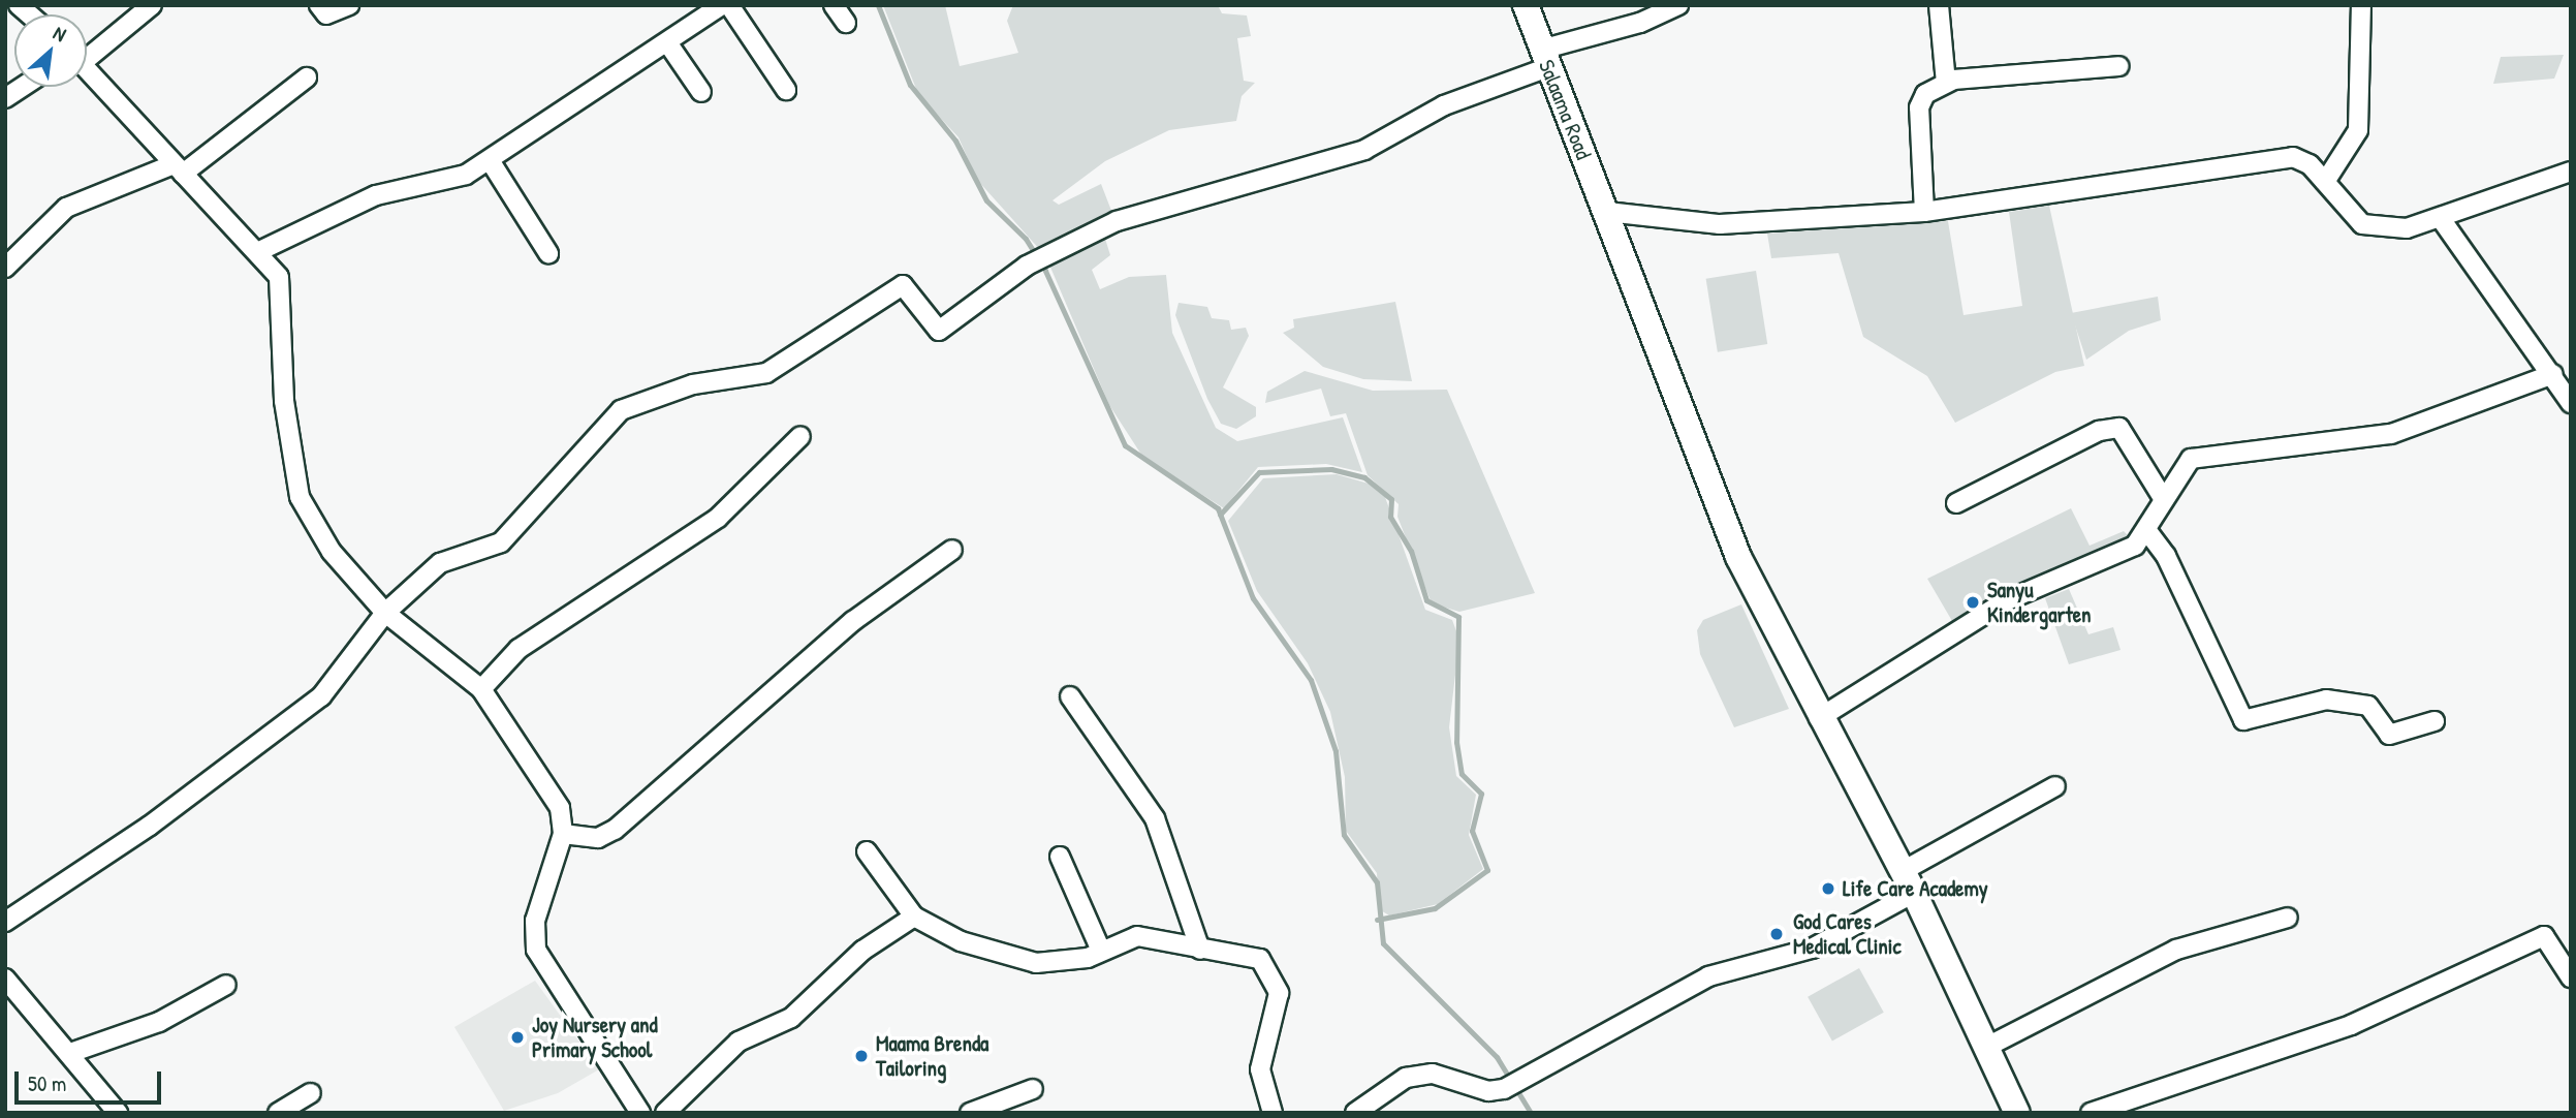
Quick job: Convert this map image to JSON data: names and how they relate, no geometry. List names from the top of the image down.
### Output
{
  "streets": {
    "main road": ["Salaama Road"]
  },
  "places": [
    "Sanyu Kindergarten",
    "Life Care Academy",
    "God Cares Medical Clinic",
    "Joy Nursery and Primary School",
    "Maama Brenda Tailoring"
  ],
  "scale_bar": "50 m",
  "north": "top right"
}
